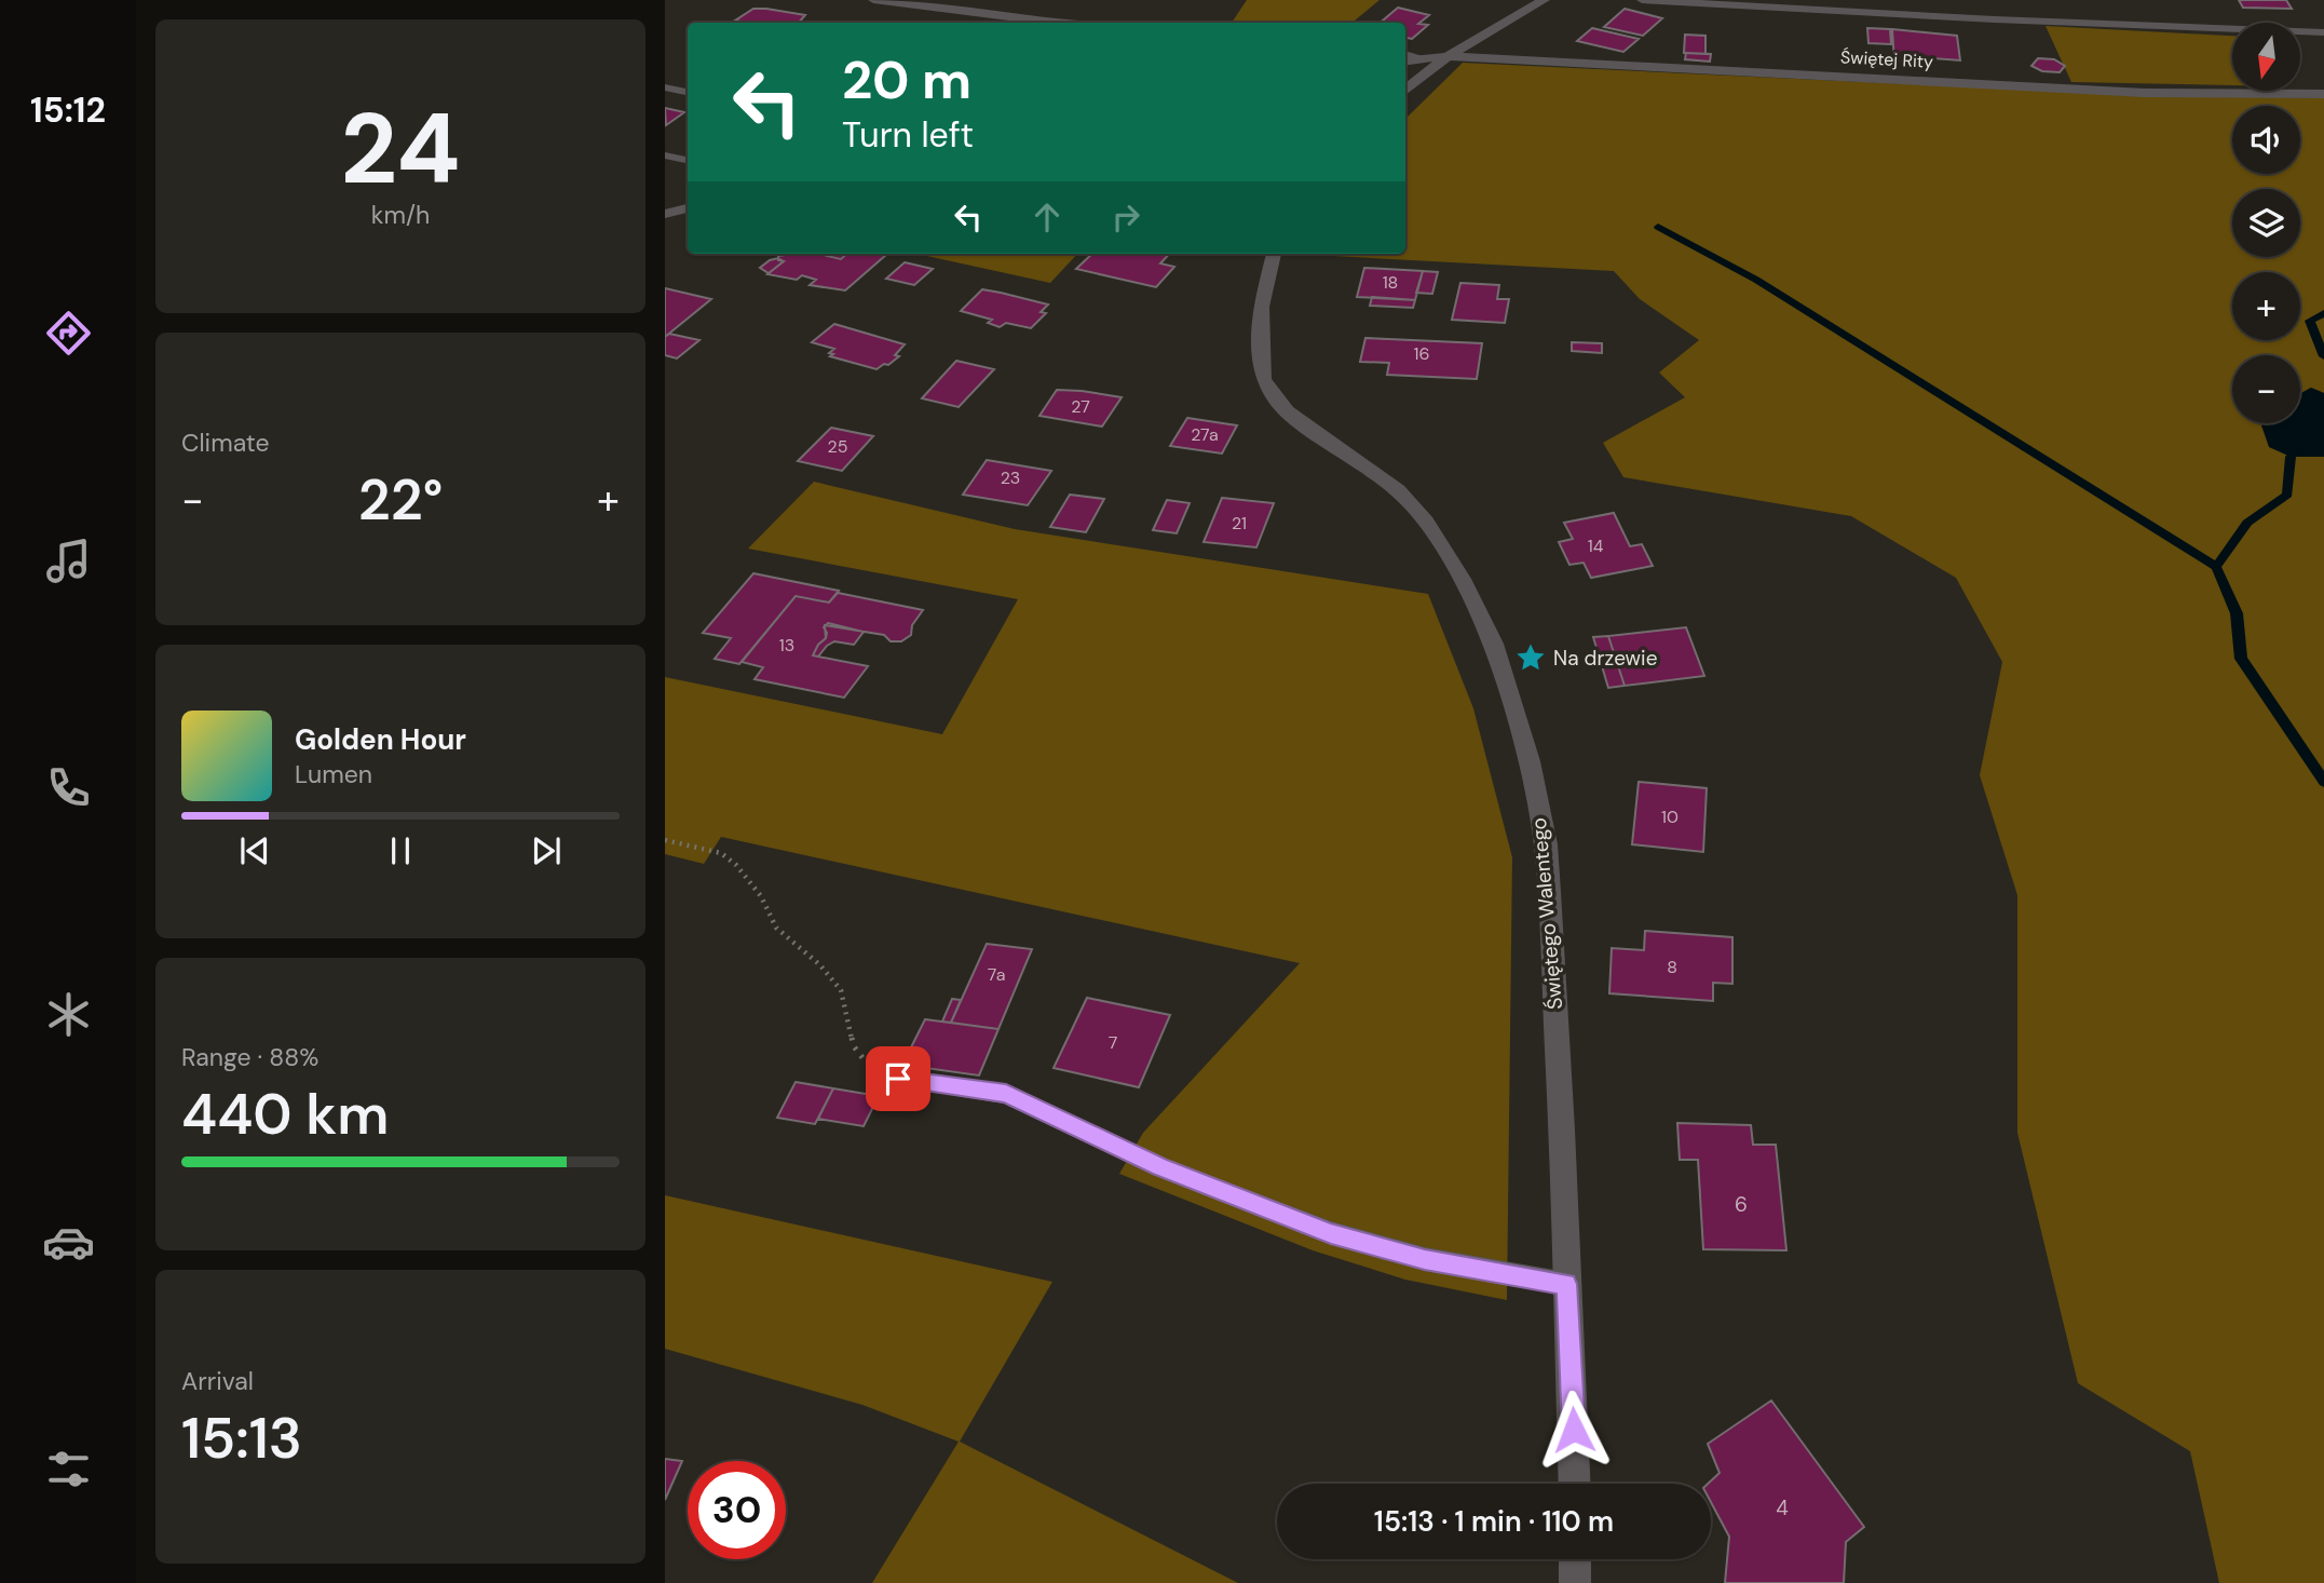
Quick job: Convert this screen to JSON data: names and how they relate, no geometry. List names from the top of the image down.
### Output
{
  "streets": {
    "street": ["Świętej Rity", "Świętego Walentego"]
  },
  "places": {
    "place": ["Na drzewie"]
  },
  "house_numbers": [
    "18",
    "16",
    "27",
    "27a",
    "25",
    "23",
    "21",
    "14",
    "13",
    "10",
    "8",
    "7a",
    "7",
    "6",
    "4"
  ],
  "north": "bottom",
  "page": {
    "tabs": "15:12",
    "tile": [
      ["24", "km/h"],
      "Climate",
      ["Range · 88%", "440 km"],
      ["Arrival", "15:13"]
    ],
    "map_buttons": ["+", "−"],
    "turn": ["20 m", "Turn left"],
    "heat": ["−", "22°", "+"],
    "song": ["Golden Hour", "Lumen"],
    "limit": "30",
    "trip": "15:13 · 1 min · 110 m"
  }
}
